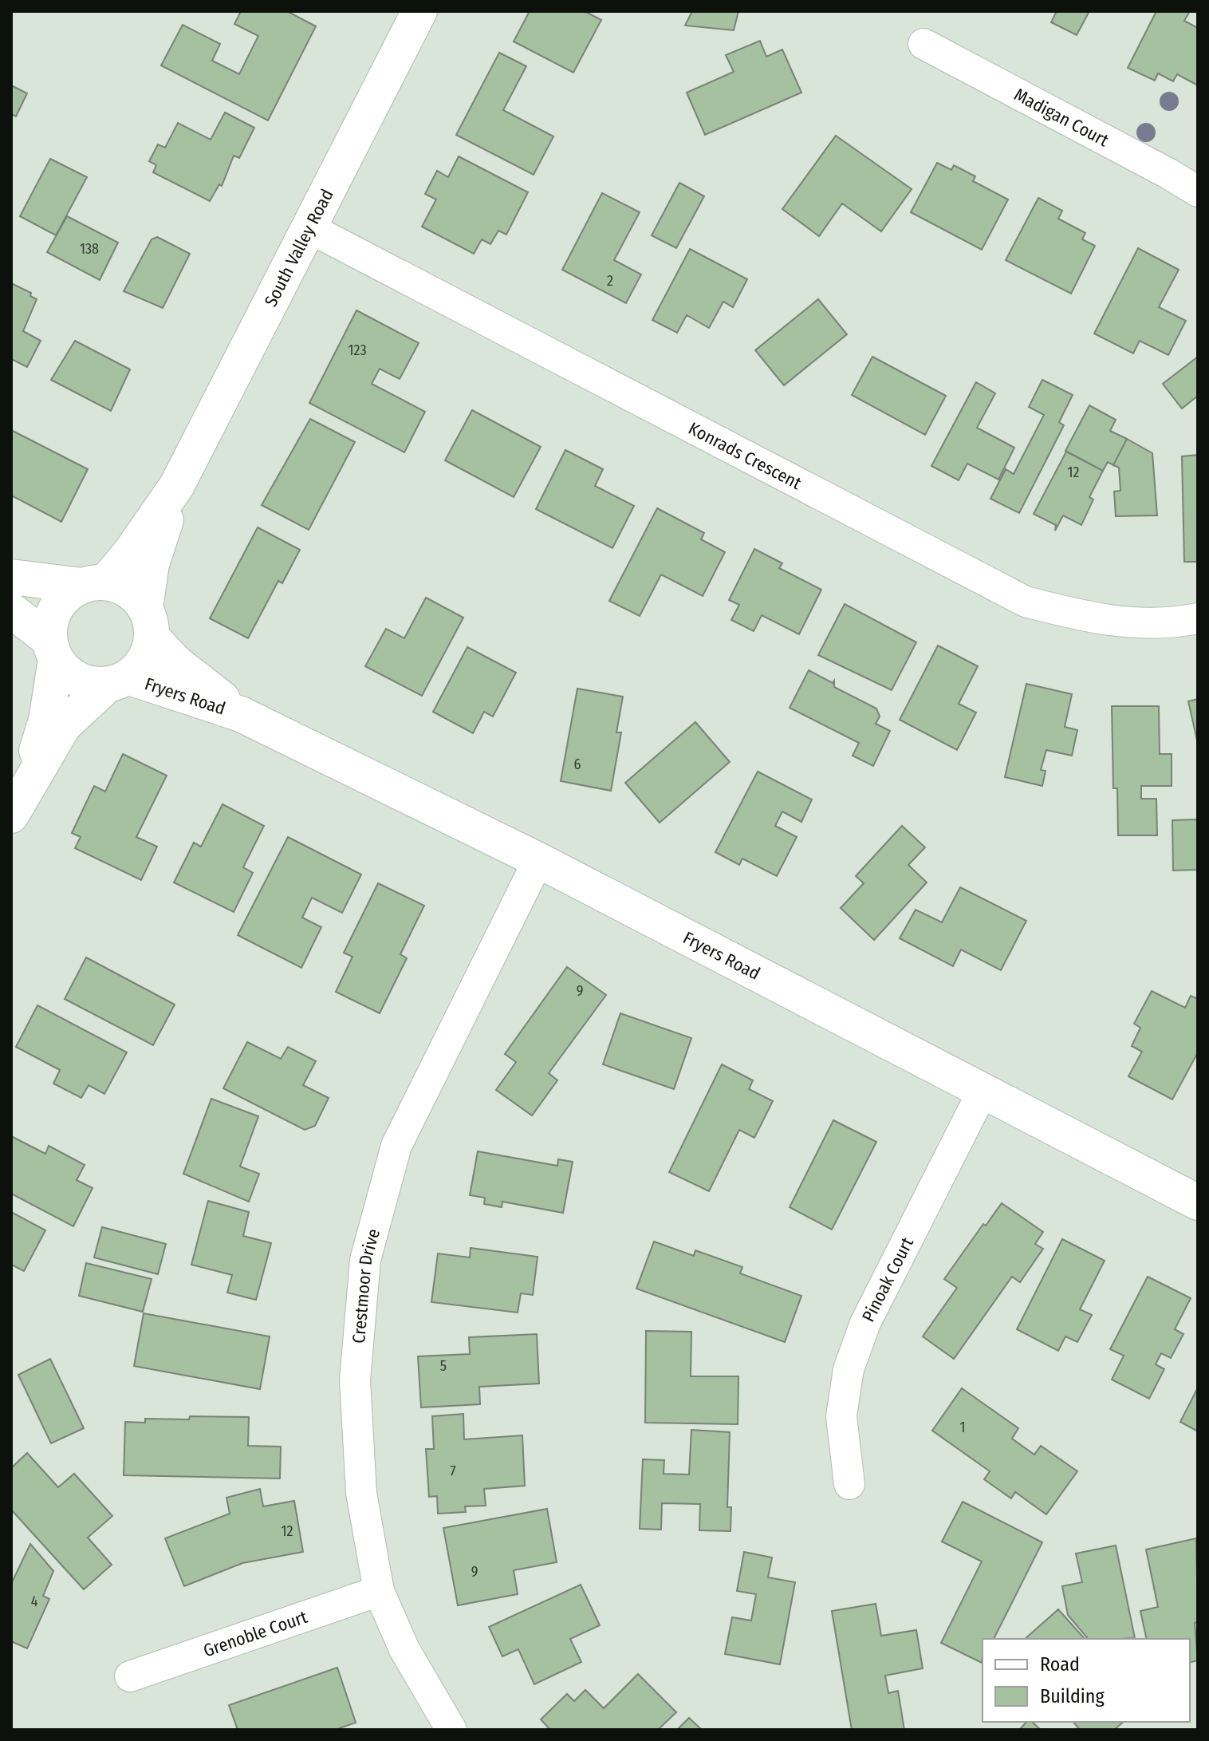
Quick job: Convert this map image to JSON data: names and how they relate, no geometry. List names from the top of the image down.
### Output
{
  "streets": {
    "street": [
      "Madigan Court",
      "South Valley Road",
      "Konrads Crescent",
      "Fryers Road",
      "Pinoak Court",
      "Crestmoor Drive",
      "Grenoble Court"
    ]
  },
  "crossings": [
    ["South Valley Road", "Konrads Crescent"],
    ["South Valley Road", "Fryers Road"],
    ["Fryers Road", "Pinoak Court"],
    ["Fryers Road", "Crestmoor Drive"],
    ["Crestmoor Drive", "Grenoble Court"]
  ],
  "house_numbers": [
    "138",
    "2",
    "123",
    "12",
    "6",
    "9",
    "5",
    "1",
    "7",
    "12",
    "9",
    "4"
  ],
  "legend": ["Road", "Building"]
}
